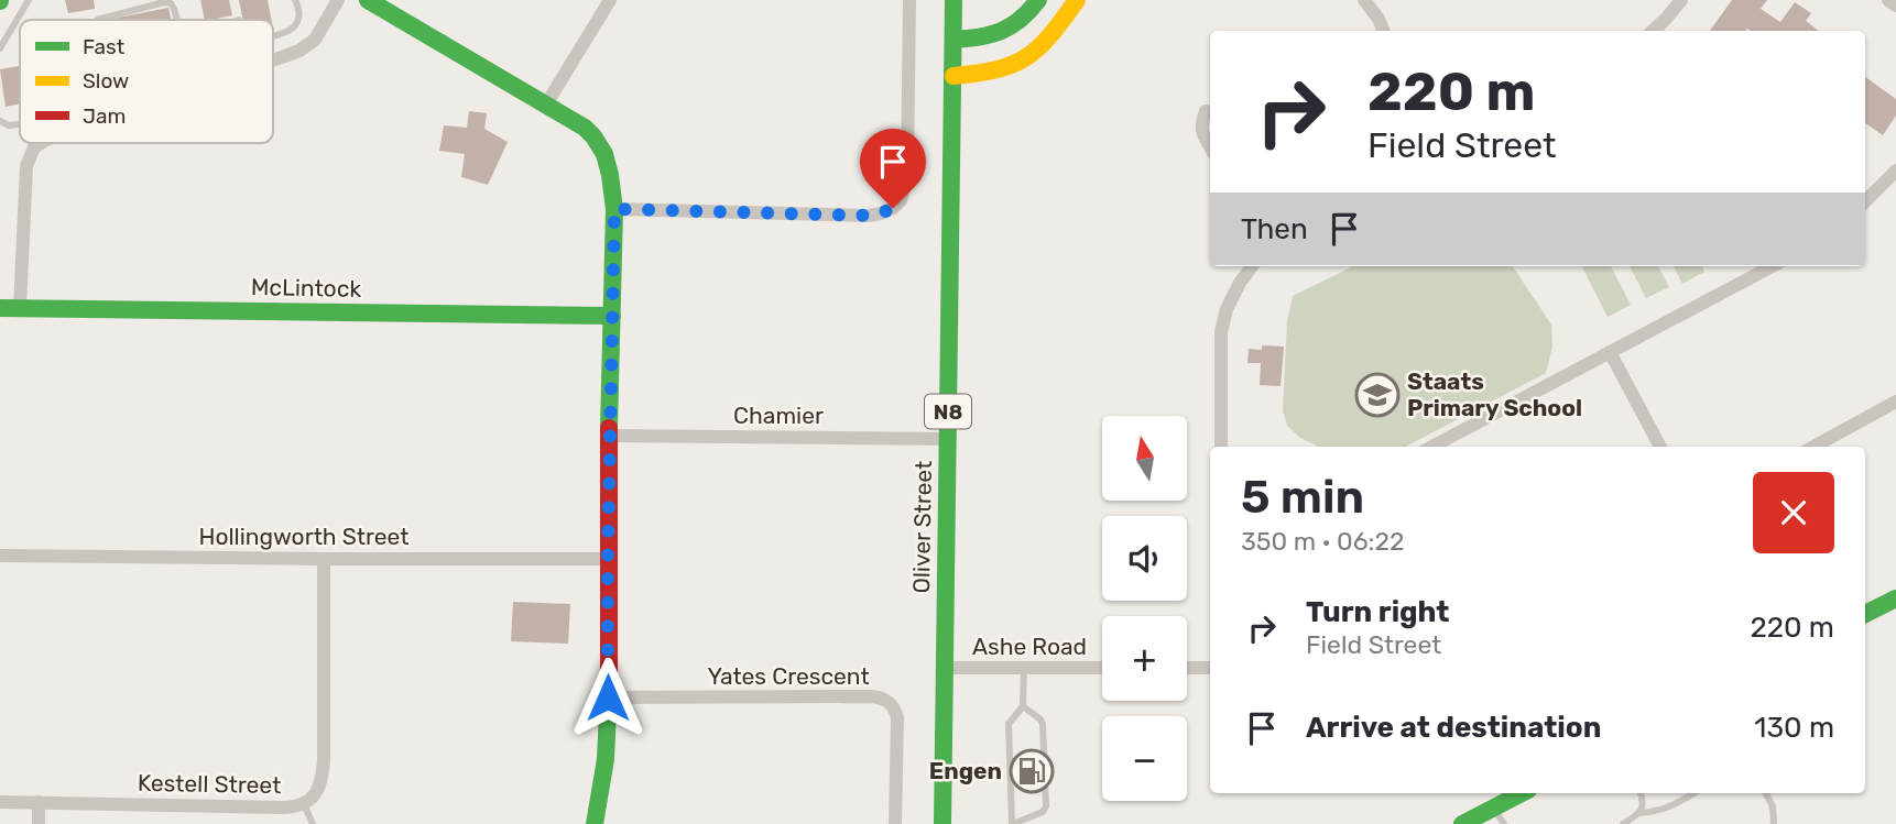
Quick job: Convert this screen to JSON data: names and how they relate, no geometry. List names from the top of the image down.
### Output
{
  "streets": {
    "main road": ["McLintock", "N8", "Oliver Street"],
    "street": [
      "Chamier",
      "Hollingworth Street",
      "Ashe Road",
      "Yates Crescent",
      "Kestell Street"
    ]
  },
  "crossings": [
    ["Chamier", "Oliver Street"],
    ["Oliver Street", "Ashe Road"],
    ["Hollingworth Street", "Kestell Street"]
  ],
  "places": {
    "school or university": ["Staats Primary School"],
    "fuel station": ["Engen"]
  },
  "legend": ["Fast", "Slow", "Jam"],
  "north": "top",
  "page": {
    "turn": ["220 m", "Field Street"],
    "then": "Then",
    "map_buttons": ["+", "−"],
    "heading": ["5 min", "350 m · 06:22"],
    "list": [
      {
        "name": "Turn right",
        "note": "Field Street",
        "value": "220 m"
      },
      {
        "name": "Arrive at destination",
        "value": "130 m"
      }
    ]
  }
}
